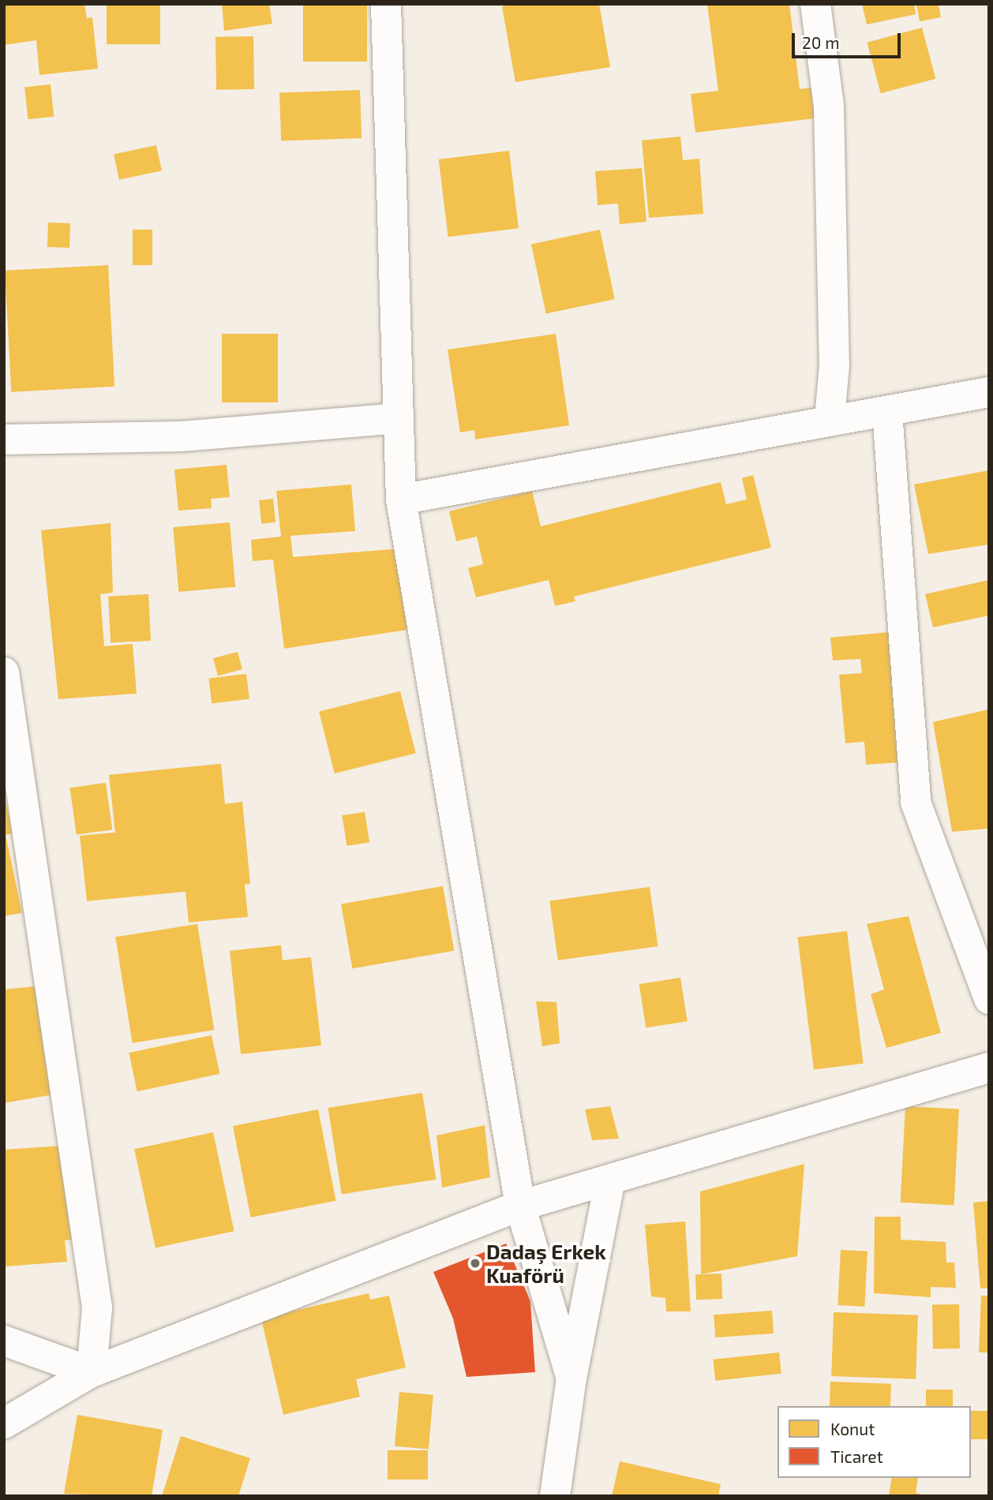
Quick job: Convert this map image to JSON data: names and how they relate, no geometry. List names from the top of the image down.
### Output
{
  "places": ["Dadaş Erkek Kuaförü"],
  "legend": ["Konut", "Ticaret"],
  "scale_bar": "20 m"
}
